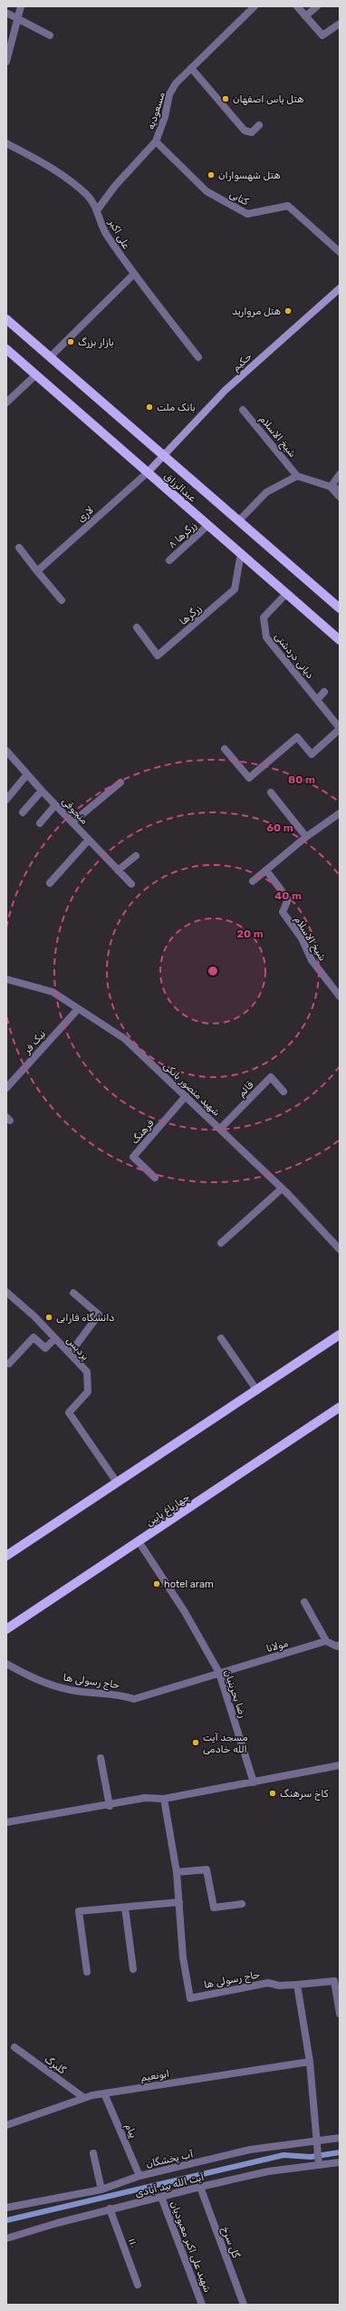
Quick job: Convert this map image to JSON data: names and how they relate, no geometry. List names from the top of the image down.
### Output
{
  "streets": {
    "main road": ["حکیم", "عبدالرزاق", "چهارباغ پایین"],
    "street": [
      "مسعودیه",
      "کتابی",
      "علی اکبر",
      "شیخ الاسلام",
      "لاری",
      "زرگرها ۸",
      "زرگرها",
      "دیانی دردشتی",
      "منجوقی",
      "نیک فر",
      "شهید منصور بانکی",
      "قائم",
      "فرهنگ",
      "پردیس",
      "مولانا",
      "حاج رسولی ها",
      "رضا بحرینیان",
      "گلبرگ",
      "ابونعیم",
      "پیام",
      "آب پخشگان",
      "آیت الله بید آبادی",
      "گل سرخ",
      "۱۱۰",
      "شهید علی اکبر معبودیان"
    ]
  },
  "crossings": [
    ["مسعودیه", "کتابی"],
    ["مسعودیه", "علی اکبر"],
    ["حکیم", "عبدالرزاق"],
    ["حکیم", "لاری"],
    ["عبدالرزاق", "لاری"],
    ["عبدالرزاق", "زرگرها ۸"],
    ["عبدالرزاق", "زرگرها"],
    ["عبدالرزاق", "دیانی دردشتی"],
    ["نیک فر", "شهید منصور بانکی"],
    ["شهید منصور بانکی", "قائم"],
    ["شهید منصور بانکی", "فرهنگ"],
    ["چهارباغ پایین", "رضا بحرینیان"],
    ["مولانا", "حاج رسولی ها"],
    ["مولانا", "رضا بحرینیان"],
    ["حاج رسولی ها", "رضا بحرینیان"],
    ["گلبرگ", "ابونعیم"],
    ["ابونعیم", "پیام"],
    ["پیام", "آب پخشگان"],
    ["آیت الله بید آبادی", "گل سرخ"],
    ["آیت الله بید آبادی", "۱۱۰"],
    ["آیت الله بید آبادی", "شهید علی اکبر معبودیان"]
  ],
  "places": [
    "هتل یاس اصفهان",
    "هتل شهسواران",
    "هتل مروارید",
    "بازار بزرگ",
    "بانک ملت",
    "دانشگاه فارابی",
    "hotel aram",
    "مسجد آیت الله خادمی",
    "کاخ سرهنگ"
  ],
  "rings": [
    "80 m",
    "60 m",
    "40 m",
    "20 m"
  ]
}
